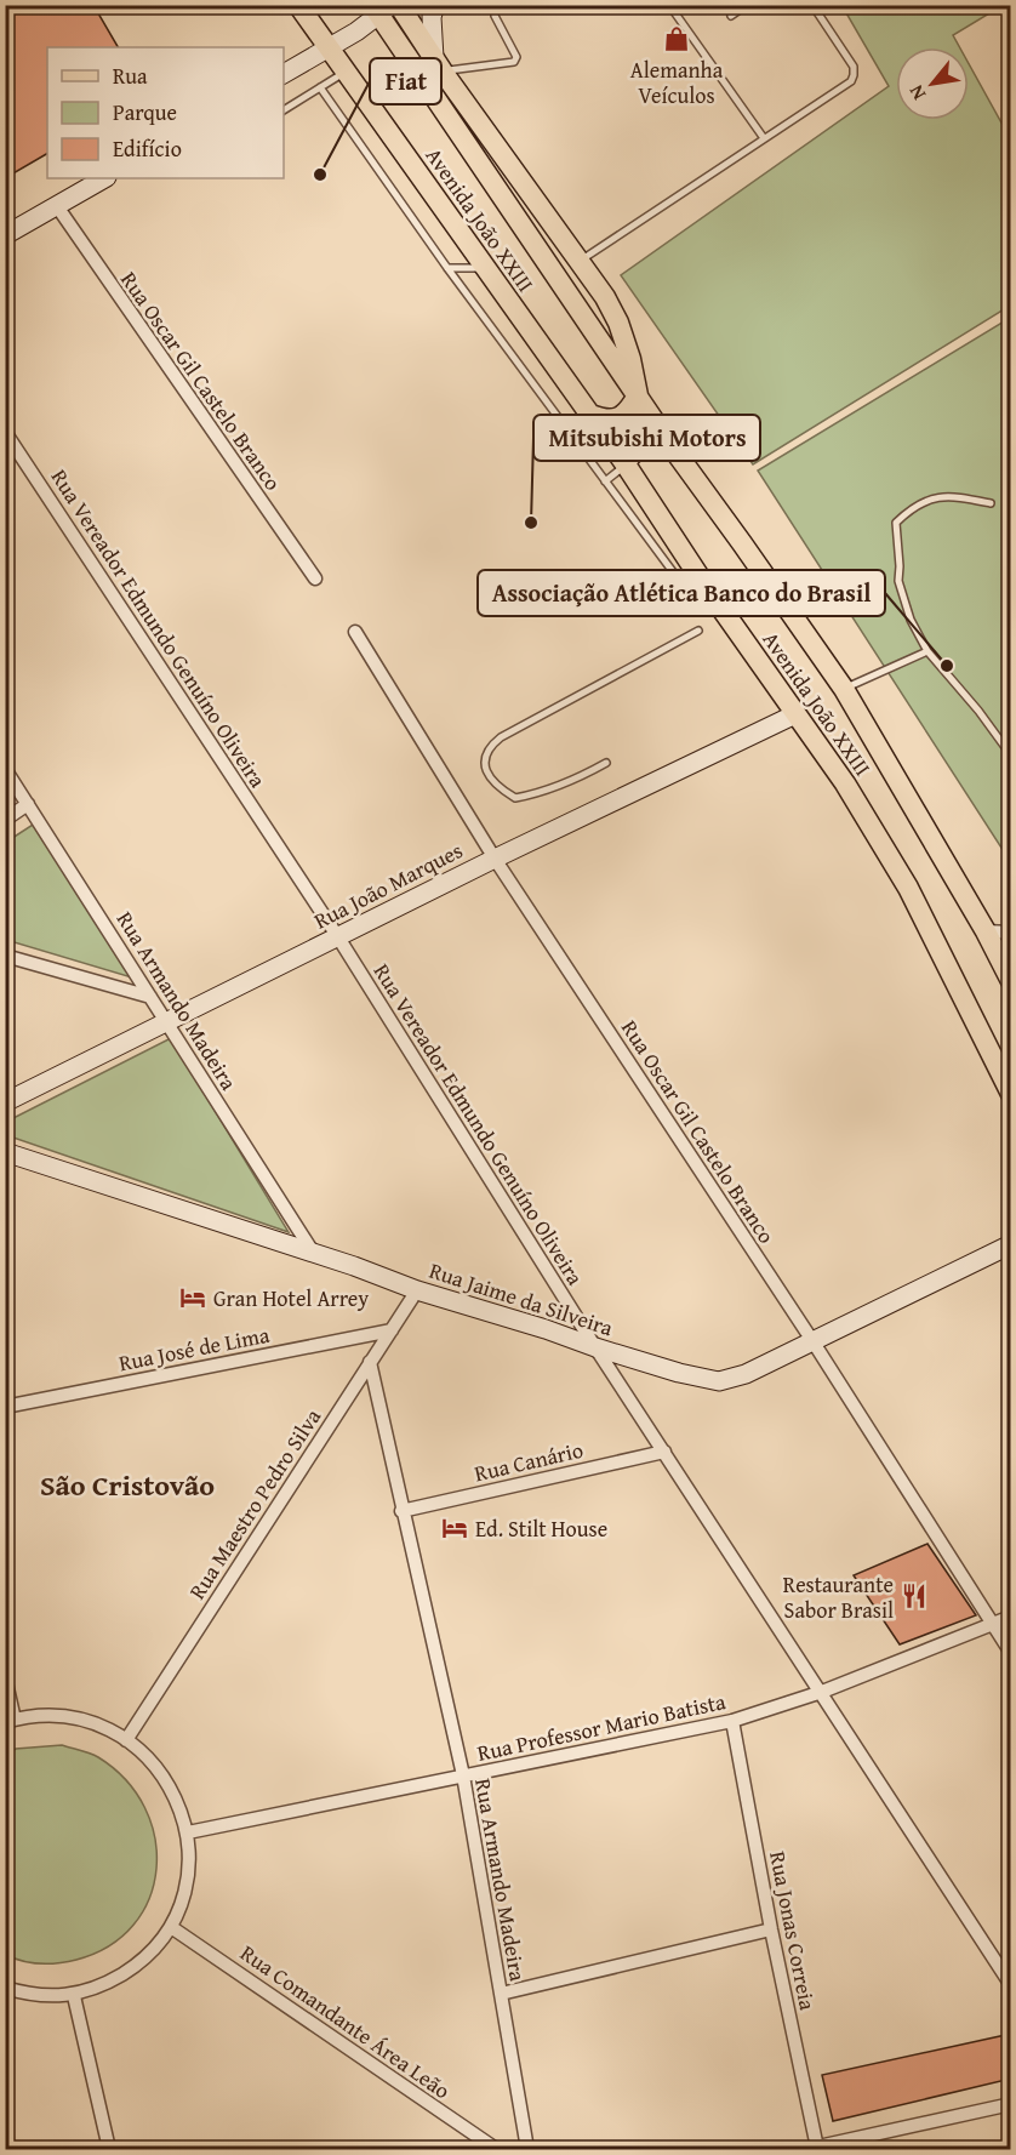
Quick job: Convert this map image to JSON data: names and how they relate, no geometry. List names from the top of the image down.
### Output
{
  "streets": {
    "main road": ["Avenida João XXIII"],
    "street": [
      "Rua Oscar Gil Castelo Branco",
      "Rua Vereador Edmundo Genuíno Oliveira",
      "Rua João Marques",
      "Rua Armando Madeira",
      "Rua Jaime da Silveira",
      "Rua José de Lima",
      "Rua Canário",
      "Rua Maestro Pedro Silva",
      "Rua Professor Mario Batista",
      "Rua Jonas Correia",
      "Rua Comandante Área Leão"
    ]
  },
  "crossings": [
    ["Avenida João XXIII", "Rua João Marques"],
    ["Rua Oscar Gil Castelo Branco", "Rua João Marques"],
    ["Rua Oscar Gil Castelo Branco", "Rua Jaime da Silveira"],
    ["Rua Oscar Gil Castelo Branco", "Rua Professor Mario Batista"],
    ["Rua Vereador Edmundo Genuíno Oliveira", "Rua João Marques"],
    ["Rua Vereador Edmundo Genuíno Oliveira", "Rua Jaime da Silveira"],
    ["Rua Vereador Edmundo Genuíno Oliveira", "Rua Canário"],
    ["Rua Vereador Edmundo Genuíno Oliveira", "Rua Professor Mario Batista"],
    ["Rua João Marques", "Rua Armando Madeira"],
    ["Rua Armando Madeira", "Rua Jaime da Silveira"],
    ["Rua Armando Madeira", "Rua Canário"],
    ["Rua Armando Madeira", "Rua Maestro Pedro Silva"],
    ["Rua Armando Madeira", "Rua Professor Mario Batista"],
    ["Rua Jaime da Silveira", "Rua Maestro Pedro Silva"],
    ["Rua José de Lima", "Rua Maestro Pedro Silva"],
    ["Rua Professor Mario Batista", "Rua Jonas Correia"]
  ],
  "districts": ["São Cristovão"],
  "places": {
    "shop": ["Alemanha Veículos"],
    "other": ["Fiat", "Mitsubishi Motors", "Associação Atlética Banco do Brasil"],
    "hotel": ["Gran Hotel Arrey", "Ed. Stilt House"],
    "restaurant": ["Restaurante Sabor Brasil"]
  },
  "legend": ["Rua", "Parque", "Edifício"],
  "north": "bottom left"
}
